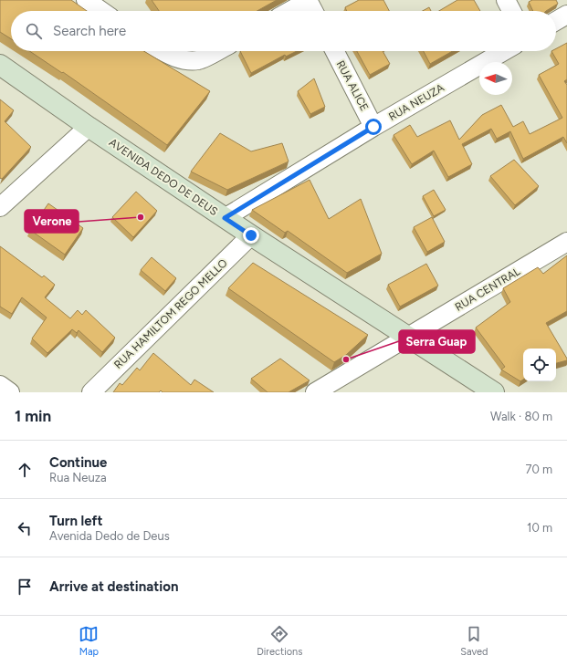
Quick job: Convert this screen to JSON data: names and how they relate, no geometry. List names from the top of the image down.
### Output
{
  "streets": {
    "main road": ["AVENIDA DEDO DE DEUS"],
    "street": [
      "RUA ALICE",
      "RUA NEUZA",
      "RUA CENTRAL",
      "RUA HAMILTOM REGO MELLO"
    ]
  },
  "crossings": [
    ["RUA ALICE", "RUA NEUZA"],
    ["RUA NEUZA", "AVENIDA DEDO DE DEUS"],
    ["AVENIDA DEDO DE DEUS", "RUA CENTRAL"],
    ["AVENIDA DEDO DE DEUS", "RUA HAMILTOM REGO MELLO"]
  ],
  "places": ["Verone", "Serra Guap"],
  "north": "left",
  "page": {
    "search": "Search here",
    "heading": ["1 min", "Walk · 80 m"],
    "list": [
      ["Continue", "Rua Neuza", "70 m"],
      ["Turn left", "Avenida Dedo de Deus", "10 m"],
      "Arrive at destination"
    ],
    "nav": ["Map", "Directions", "Saved"]
  }
}
